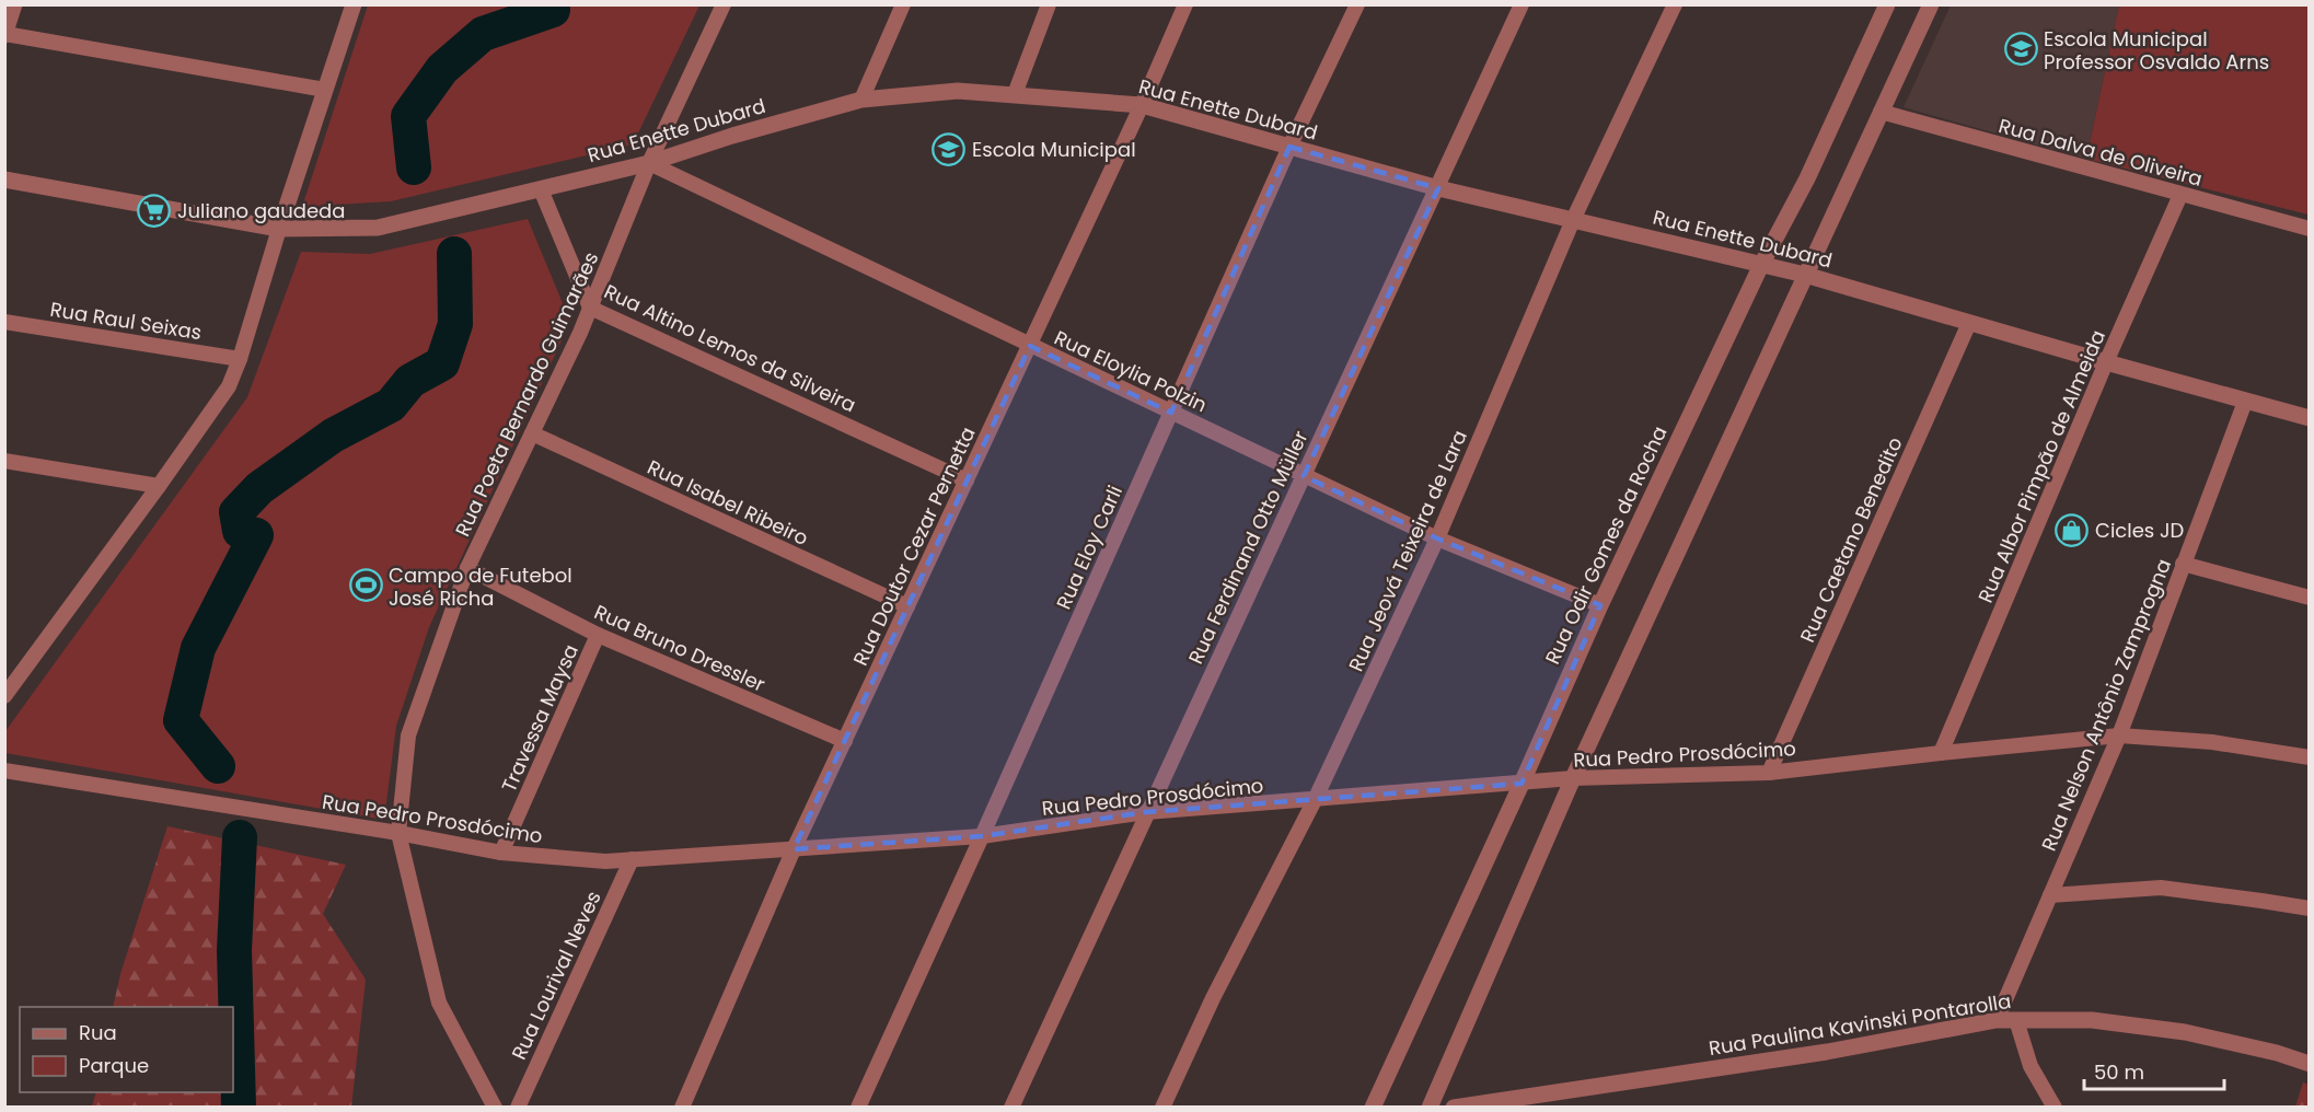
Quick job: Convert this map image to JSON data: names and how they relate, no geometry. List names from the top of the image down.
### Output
{
  "streets": {
    "street": [
      "Rua Enette Dubard",
      "Rua Dalva de Oliveira",
      "Rua Raul Seixas",
      "Rua Altino Lemos da Silveira",
      "Rua Eloylia Polzin",
      "Rua Poeta Bernardo Guimarães",
      "Rua Albor Pimpão de Almeida",
      "Rua Isabel Ribeiro",
      "Rua Caetano Benedito",
      "Rua Odir Gomes da Rocha",
      "Rua Doutor Cezar Pernetta",
      "Rua Eloy Carli",
      "Rua Ferdinand Otto Müller",
      "Rua Jeová Teixeira de Lara",
      "Rua Bruno Dressler",
      "Rua Nelson Antônio Zamprogna",
      "Travessa Maysa",
      "Rua Pedro Prosdócimo",
      "Rua Lourival Neves",
      "Rua Paulina Kavinski Pontarolla"
    ]
  },
  "crossings": [
    ["Rua Enette Dubard", "Rua Altino Lemos da Silveira"],
    ["Rua Enette Dubard", "Rua Eloylia Polzin"],
    ["Rua Enette Dubard", "Rua Poeta Bernardo Guimarães"],
    ["Rua Enette Dubard", "Rua Albor Pimpão de Almeida"],
    ["Rua Enette Dubard", "Rua Caetano Benedito"],
    ["Rua Enette Dubard", "Rua Odir Gomes da Rocha"],
    ["Rua Enette Dubard", "Rua Doutor Cezar Pernetta"],
    ["Rua Enette Dubard", "Rua Eloy Carli"],
    ["Rua Enette Dubard", "Rua Ferdinand Otto Müller"],
    ["Rua Enette Dubard", "Rua Jeová Teixeira de Lara"],
    ["Rua Enette Dubard", "Rua Nelson Antônio Zamprogna"],
    ["Rua Dalva de Oliveira", "Rua Albor Pimpão de Almeida"],
    ["Rua Altino Lemos da Silveira", "Rua Poeta Bernardo Guimarães"],
    ["Rua Altino Lemos da Silveira", "Rua Doutor Cezar Pernetta"],
    ["Rua Eloylia Polzin", "Rua Poeta Bernardo Guimarães"],
    ["Rua Eloylia Polzin", "Rua Odir Gomes da Rocha"],
    ["Rua Eloylia Polzin", "Rua Doutor Cezar Pernetta"],
    ["Rua Eloylia Polzin", "Rua Eloy Carli"],
    ["Rua Eloylia Polzin", "Rua Ferdinand Otto Müller"],
    ["Rua Eloylia Polzin", "Rua Jeová Teixeira de Lara"],
    ["Rua Poeta Bernardo Guimarães", "Rua Isabel Ribeiro"],
    ["Rua Poeta Bernardo Guimarães", "Rua Bruno Dressler"],
    ["Rua Poeta Bernardo Guimarães", "Rua Pedro Prosdócimo"],
    ["Rua Albor Pimpão de Almeida", "Rua Pedro Prosdócimo"],
    ["Rua Isabel Ribeiro", "Rua Doutor Cezar Pernetta"],
    ["Rua Caetano Benedito", "Rua Pedro Prosdócimo"],
    ["Rua Odir Gomes da Rocha", "Rua Pedro Prosdócimo"],
    ["Rua Doutor Cezar Pernetta", "Rua Bruno Dressler"],
    ["Rua Doutor Cezar Pernetta", "Rua Pedro Prosdócimo"],
    ["Rua Eloy Carli", "Rua Pedro Prosdócimo"],
    ["Rua Ferdinand Otto Müller", "Rua Pedro Prosdócimo"],
    ["Rua Jeová Teixeira de Lara", "Rua Pedro Prosdócimo"],
    ["Rua Bruno Dressler", "Travessa Maysa"],
    ["Rua Nelson Antônio Zamprogna", "Rua Pedro Prosdócimo"],
    ["Rua Nelson Antônio Zamprogna", "Rua Paulina Kavinski Pontarolla"],
    ["Travessa Maysa", "Rua Pedro Prosdócimo"],
    ["Rua Pedro Prosdócimo", "Rua Lourival Neves"]
  ],
  "places": {
    "school or university": ["Escola Municipal Professor Osvaldo Arns", "Escola Municipal"],
    "supermarket": ["Juliano gaudeda"],
    "shop": ["Cicles JD"],
    "sports": ["Campo de Futebol José Richa"]
  },
  "legend": ["Rua", "Parque"],
  "scale_bar": "50 m"
}
